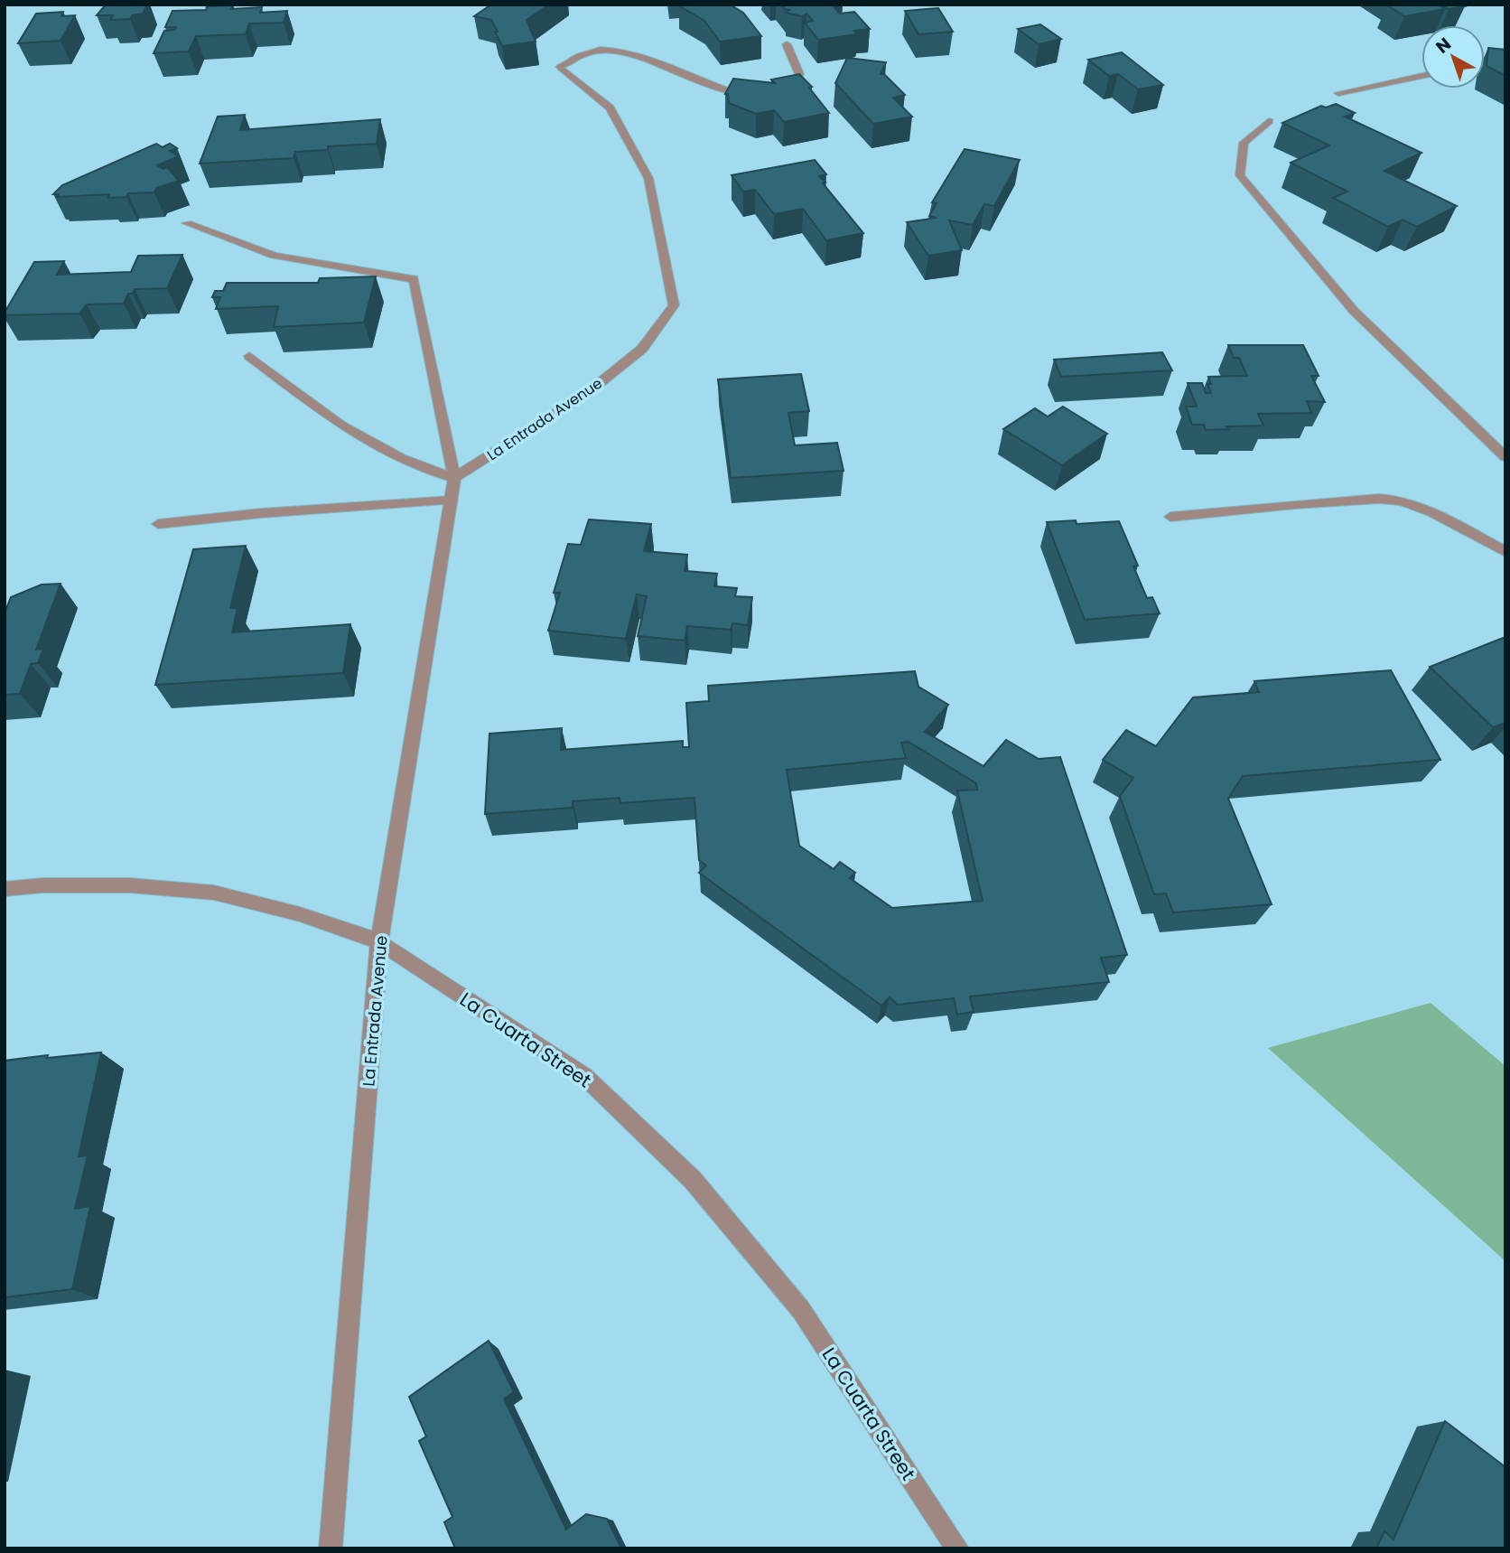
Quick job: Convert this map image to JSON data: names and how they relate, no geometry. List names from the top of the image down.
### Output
{
  "streets": {
    "street": ["La Entrada Avenue", "La Cuarta Street"]
  },
  "crossings": [
    ["La Entrada Avenue", "La Cuarta Street"]
  ],
  "north": "top left"
}
